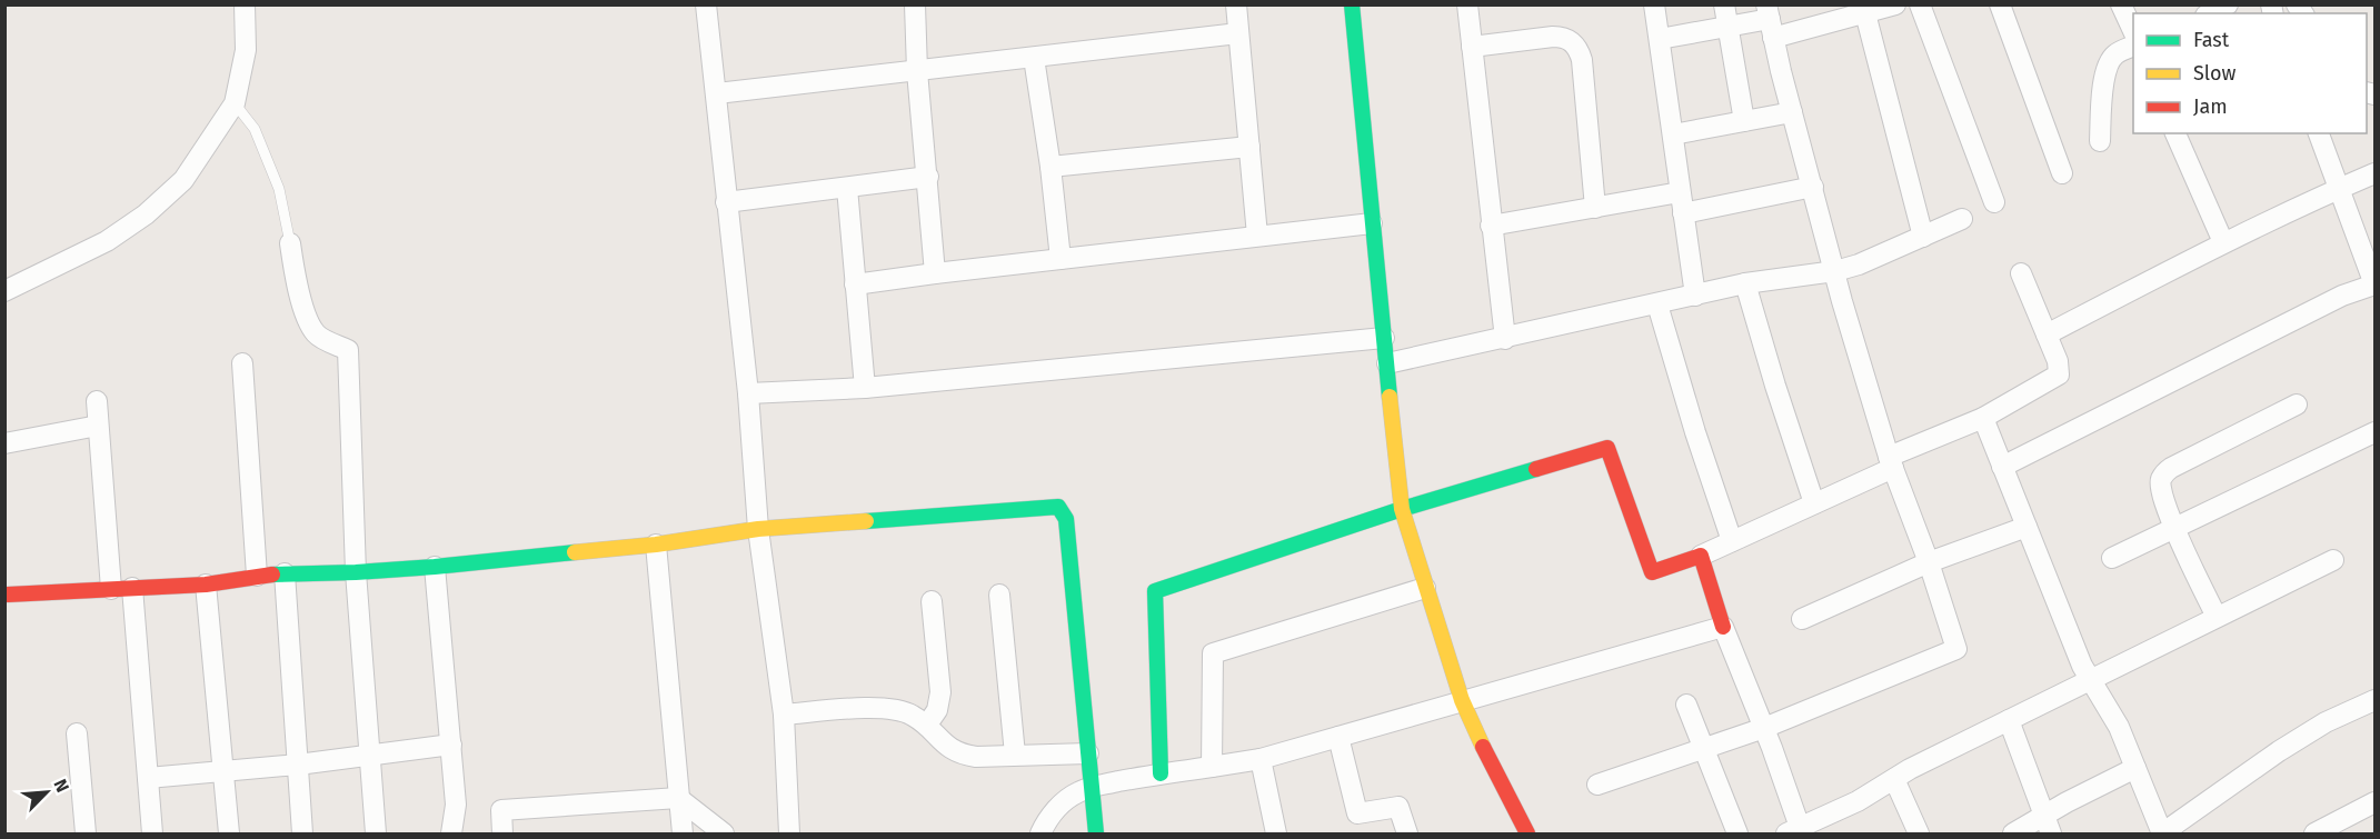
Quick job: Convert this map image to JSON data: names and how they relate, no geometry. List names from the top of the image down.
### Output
{
  "legend": ["Fast", "Slow", "Jam"],
  "north": "top right"
}
